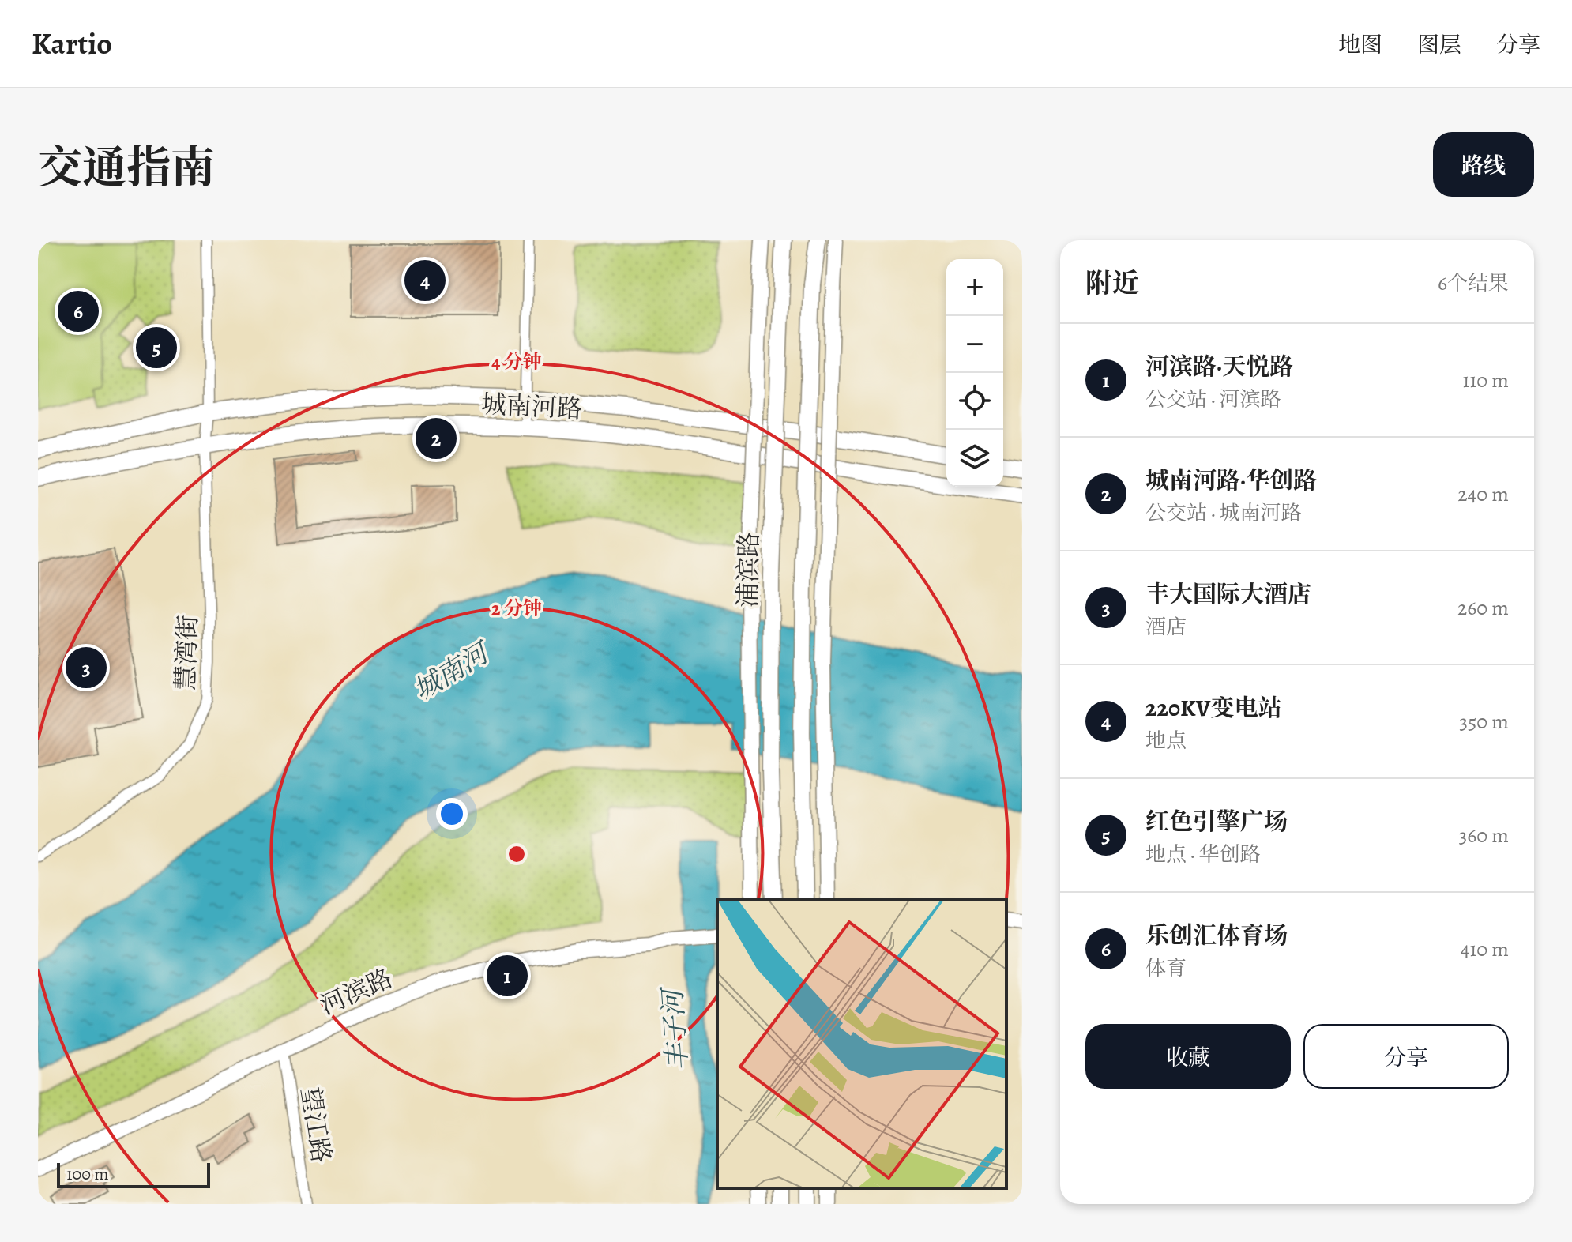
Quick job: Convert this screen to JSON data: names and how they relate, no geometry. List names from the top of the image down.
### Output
{
  "streets": {
    "main road": ["城南河路", "浦滨路"],
    "street": ["慧湾街", "河滨路", "望江路"]
  },
  "crossings": [
    ["城南河路", "慧湾街"],
    ["河滨路", "望江路"]
  ],
  "water": ["城南河", "丰子河"],
  "scale_bar": "100 m",
  "page": {
    "header": "Kartio",
    "nav": ["地图", "图层", "分享"],
    "title": "交通指南",
    "buttons": [
      "路线",
      ["收藏", "分享"]
    ],
    "heading": ["附近", "6个结果"],
    "pins": [
      "4",
      "6",
      "5",
      "2",
      "3",
      "1"
    ],
    "map_buttons": ["+", "−"],
    "list": [
      {
        "mark": "1",
        "name": "河滨路·天悦路",
        "note": "公交站 · 河滨路",
        "value": "110 m"
      },
      {
        "mark": "2",
        "name": "城南河路·华创路",
        "note": "公交站 · 城南河路",
        "value": "240 m"
      },
      {
        "mark": "3",
        "name": "丰大国际大酒店",
        "note": "酒店",
        "value": "260 m"
      },
      {
        "mark": "4",
        "name": "220KV变电站",
        "note": "地点",
        "value": "350 m"
      },
      {
        "mark": "5",
        "name": "红色引擎广场",
        "note": "地点 · 华创路",
        "value": "360 m"
      },
      {
        "mark": "6",
        "name": "乐创汇体育场",
        "note": "体育",
        "value": "410 m"
      }
    ],
    "scale": "100 m"
  },
  "rings": ["4 分钟", "2 分钟"]
}
